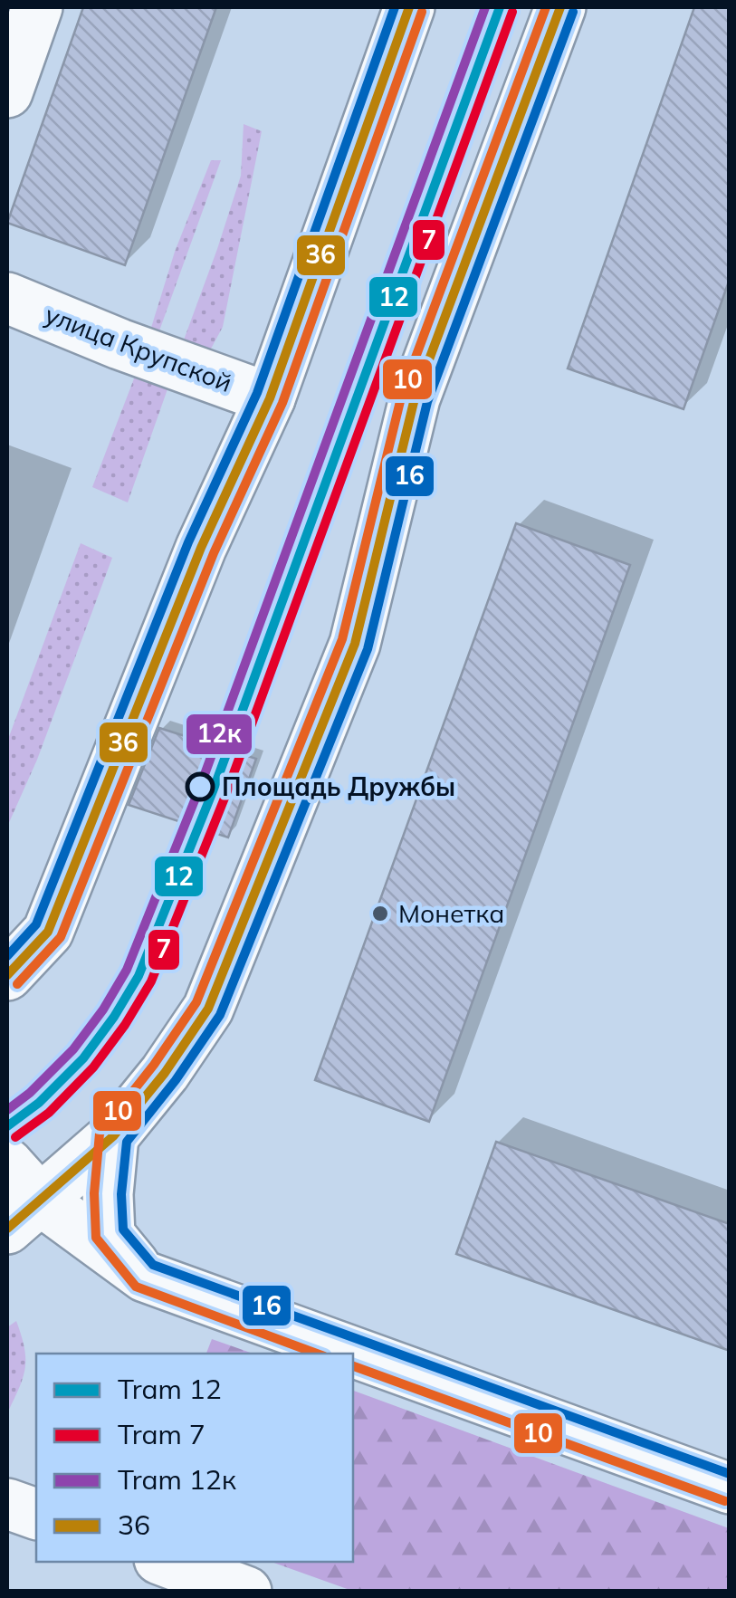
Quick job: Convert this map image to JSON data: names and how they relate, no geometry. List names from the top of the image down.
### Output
{
  "streets": {
    "main road": ["улица Крупской"]
  },
  "places": ["Площадь Дружбы", "Монетка"],
  "lines": [
    "tram line 12",
    "tram line 12к",
    "transit line 36",
    "transit line 10",
    "transit line 16",
    "tram line 7"
  ],
  "legend": [
    "Tram 12",
    "Tram 7",
    "Tram 12к",
    "36"
  ]
}
